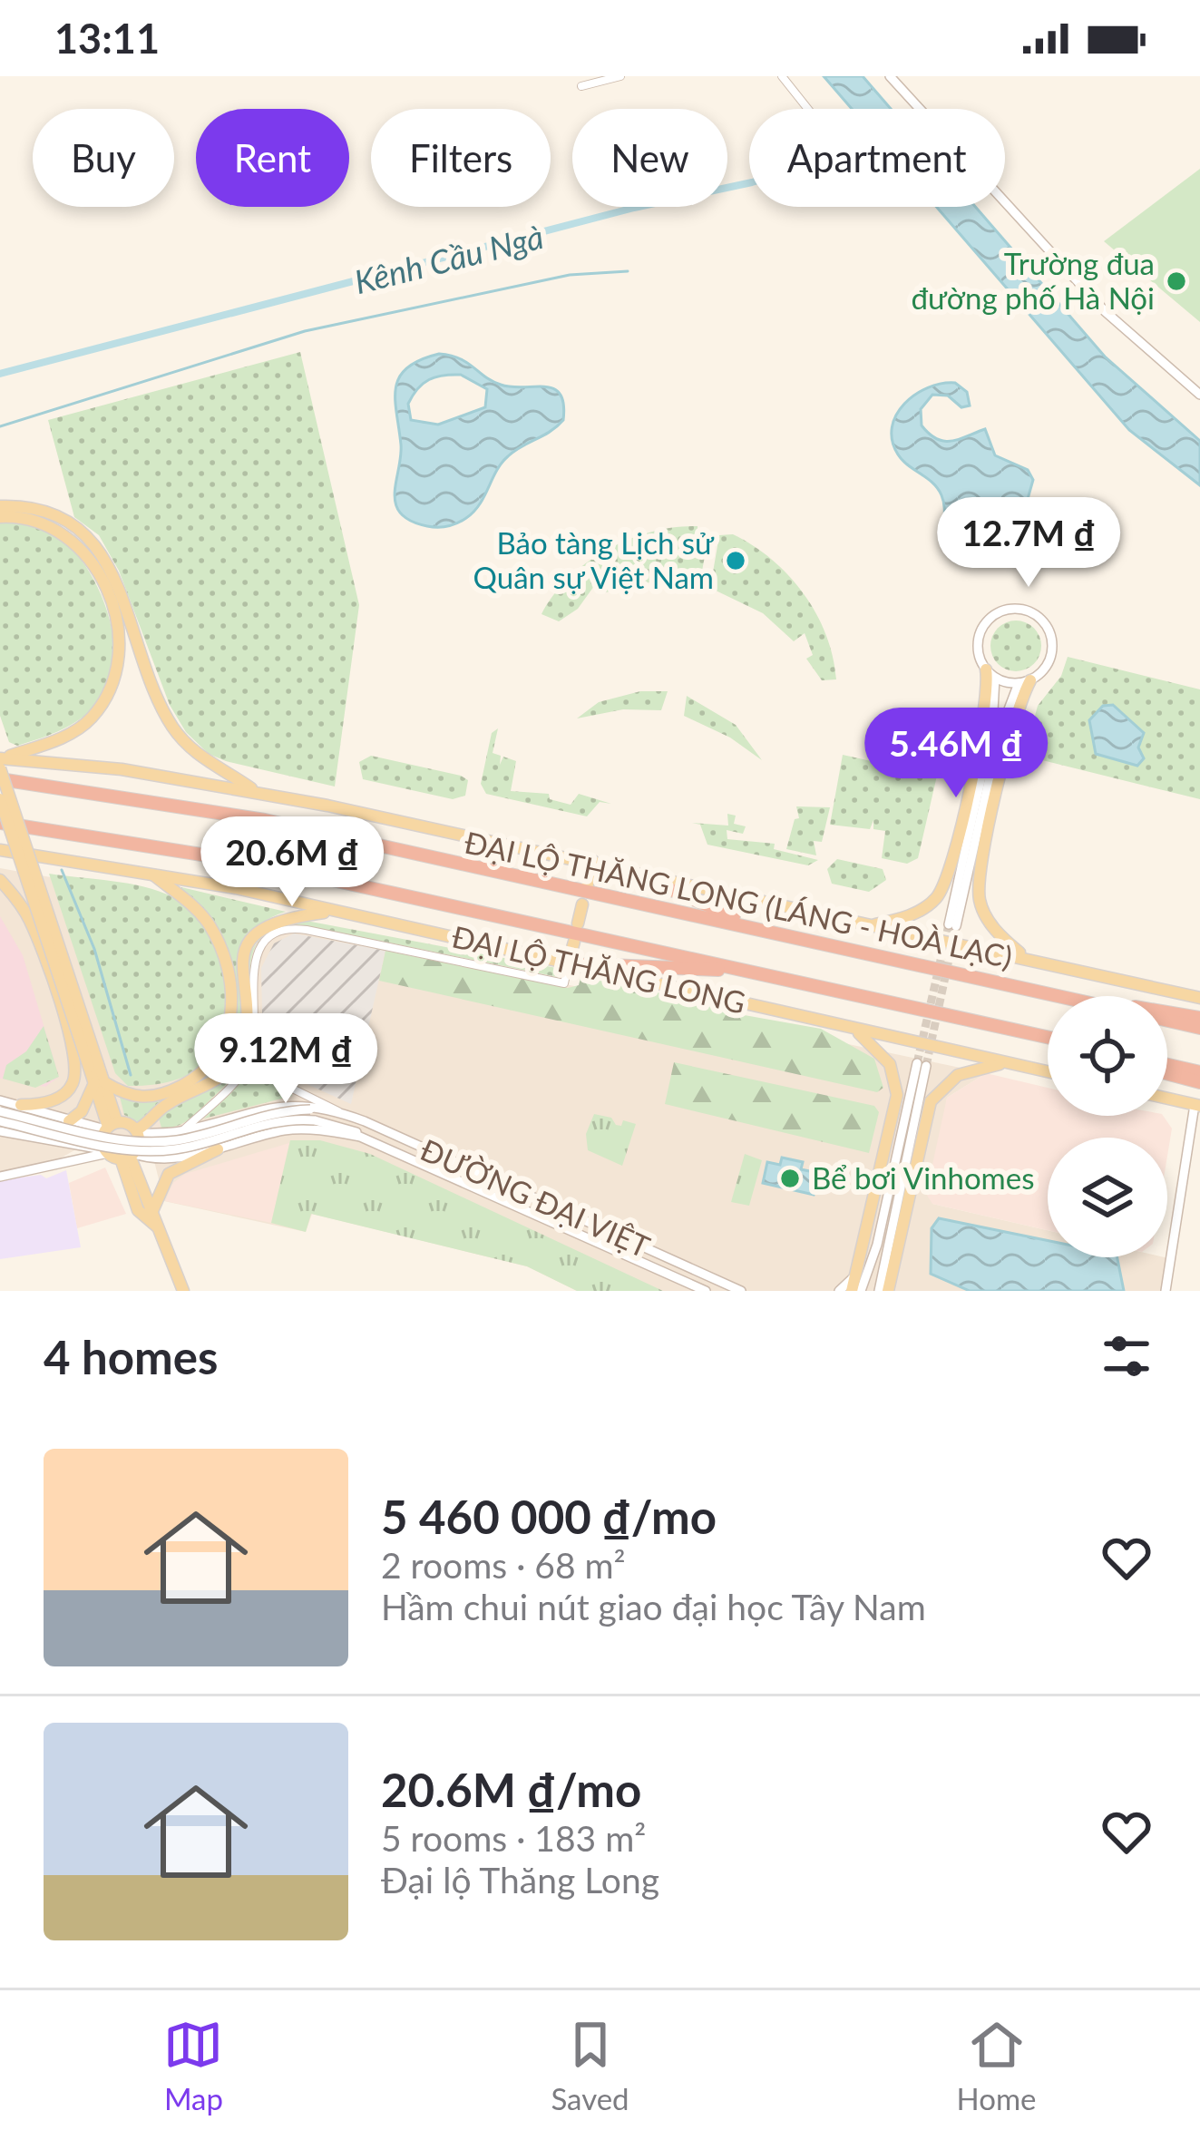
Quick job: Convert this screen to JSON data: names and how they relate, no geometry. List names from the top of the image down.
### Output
{
  "streets": {
    "highway": ["ĐẠI LỘ THĂNG LONG (LÁNG - HOÀ LẠC)"],
    "main road": ["ĐẠI LỘ THĂNG LONG"],
    "street": ["ĐƯỜNG ĐẠI VIỆT"]
  },
  "water": ["Kênh Cầu Ngà"],
  "places": ["Trường đua đường phố Hà Nội", "Bảo tàng Lịch sử Quân sự Việt Nam", "Bể bơi Vinhomes"],
  "page": {
    "status": "13:11",
    "chip": [
      "Buy",
      "Rent",
      "Filters",
      "New",
      "Apartment"
    ],
    "price": [
      "12.7M ₫",
      "5.46M ₫",
      "20.6M ₫",
      "9.12M ₫"
    ],
    "heading": "4 homes",
    "list": [
      {
        "name": "5 460 000 ₫/mo",
        "note": "2 rooms · 68 m² · Hầm chui nút giao đại học Tây Nam"
      },
      {
        "name": "20.6M ₫/mo",
        "note": "5 rooms · 183 m² · Đại lộ Thăng Long"
      }
    ],
    "tabs": ["Map", "Saved", "Home"]
  }
}
